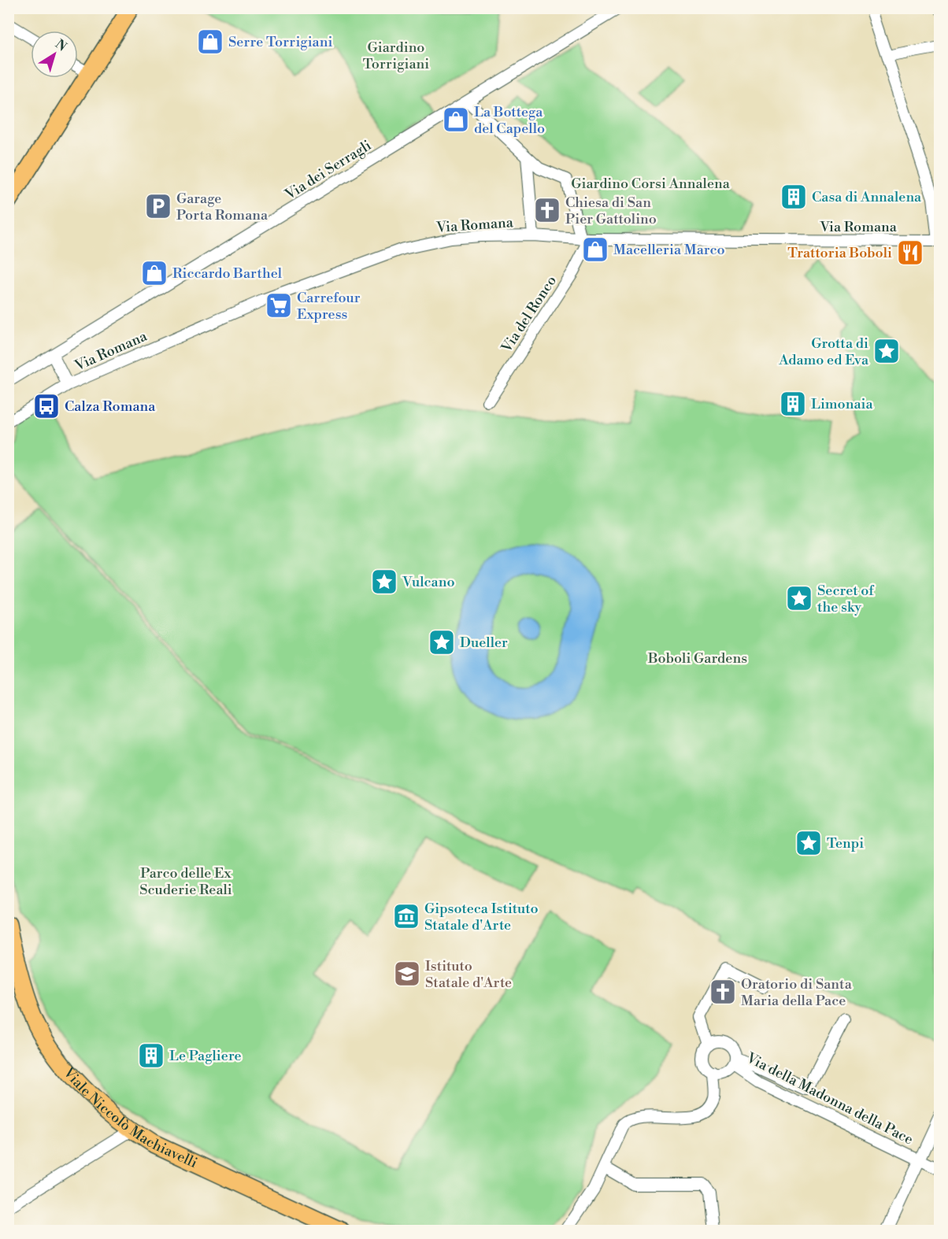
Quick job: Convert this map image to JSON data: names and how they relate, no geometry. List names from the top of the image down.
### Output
{
  "streets": {
    "main road": ["Viale Niccolò Machiavelli"],
    "street": [
      "Via dei Serragli",
      "Via Romana",
      "Via del Ronco",
      "Via della Madonna della Pace"
    ]
  },
  "crossings": [
    ["Via Romana", "Via del Ronco"]
  ],
  "parks": [
    "Giardino Torrigiani",
    "Giardino Corsi Annalena",
    "Boboli Gardens",
    "Parco delle Ex Scuderie Reali"
  ],
  "places": {
    "shop": [
      "Serre Torrigiani",
      "La Bottega del Capello",
      "Macelleria Marco",
      "Riccardo Barthel"
    ],
    "building": ["Casa di Annalena", "Limonaia", "Le Pagliere"],
    "parking": ["Garage Porta Romana"],
    "church": ["Chiesa di San Pier Gattolino", "Oratorio di Santa Maria della Pace"],
    "restaurant": ["Trattoria Boboli"],
    "supermarket": ["Carrefour Express"],
    "place": [
      "Grotta di Adamo ed Eva",
      "Vulcano",
      "Secret of the sky",
      "Dueller",
      "Tenpi"
    ],
    "bus stop": ["Calza Romana"],
    "museum": ["Gipsoteca Istituto Statale d'Arte"],
    "school or university": ["Istituto Statale d'Arte"]
  },
  "north": "top right"
}
